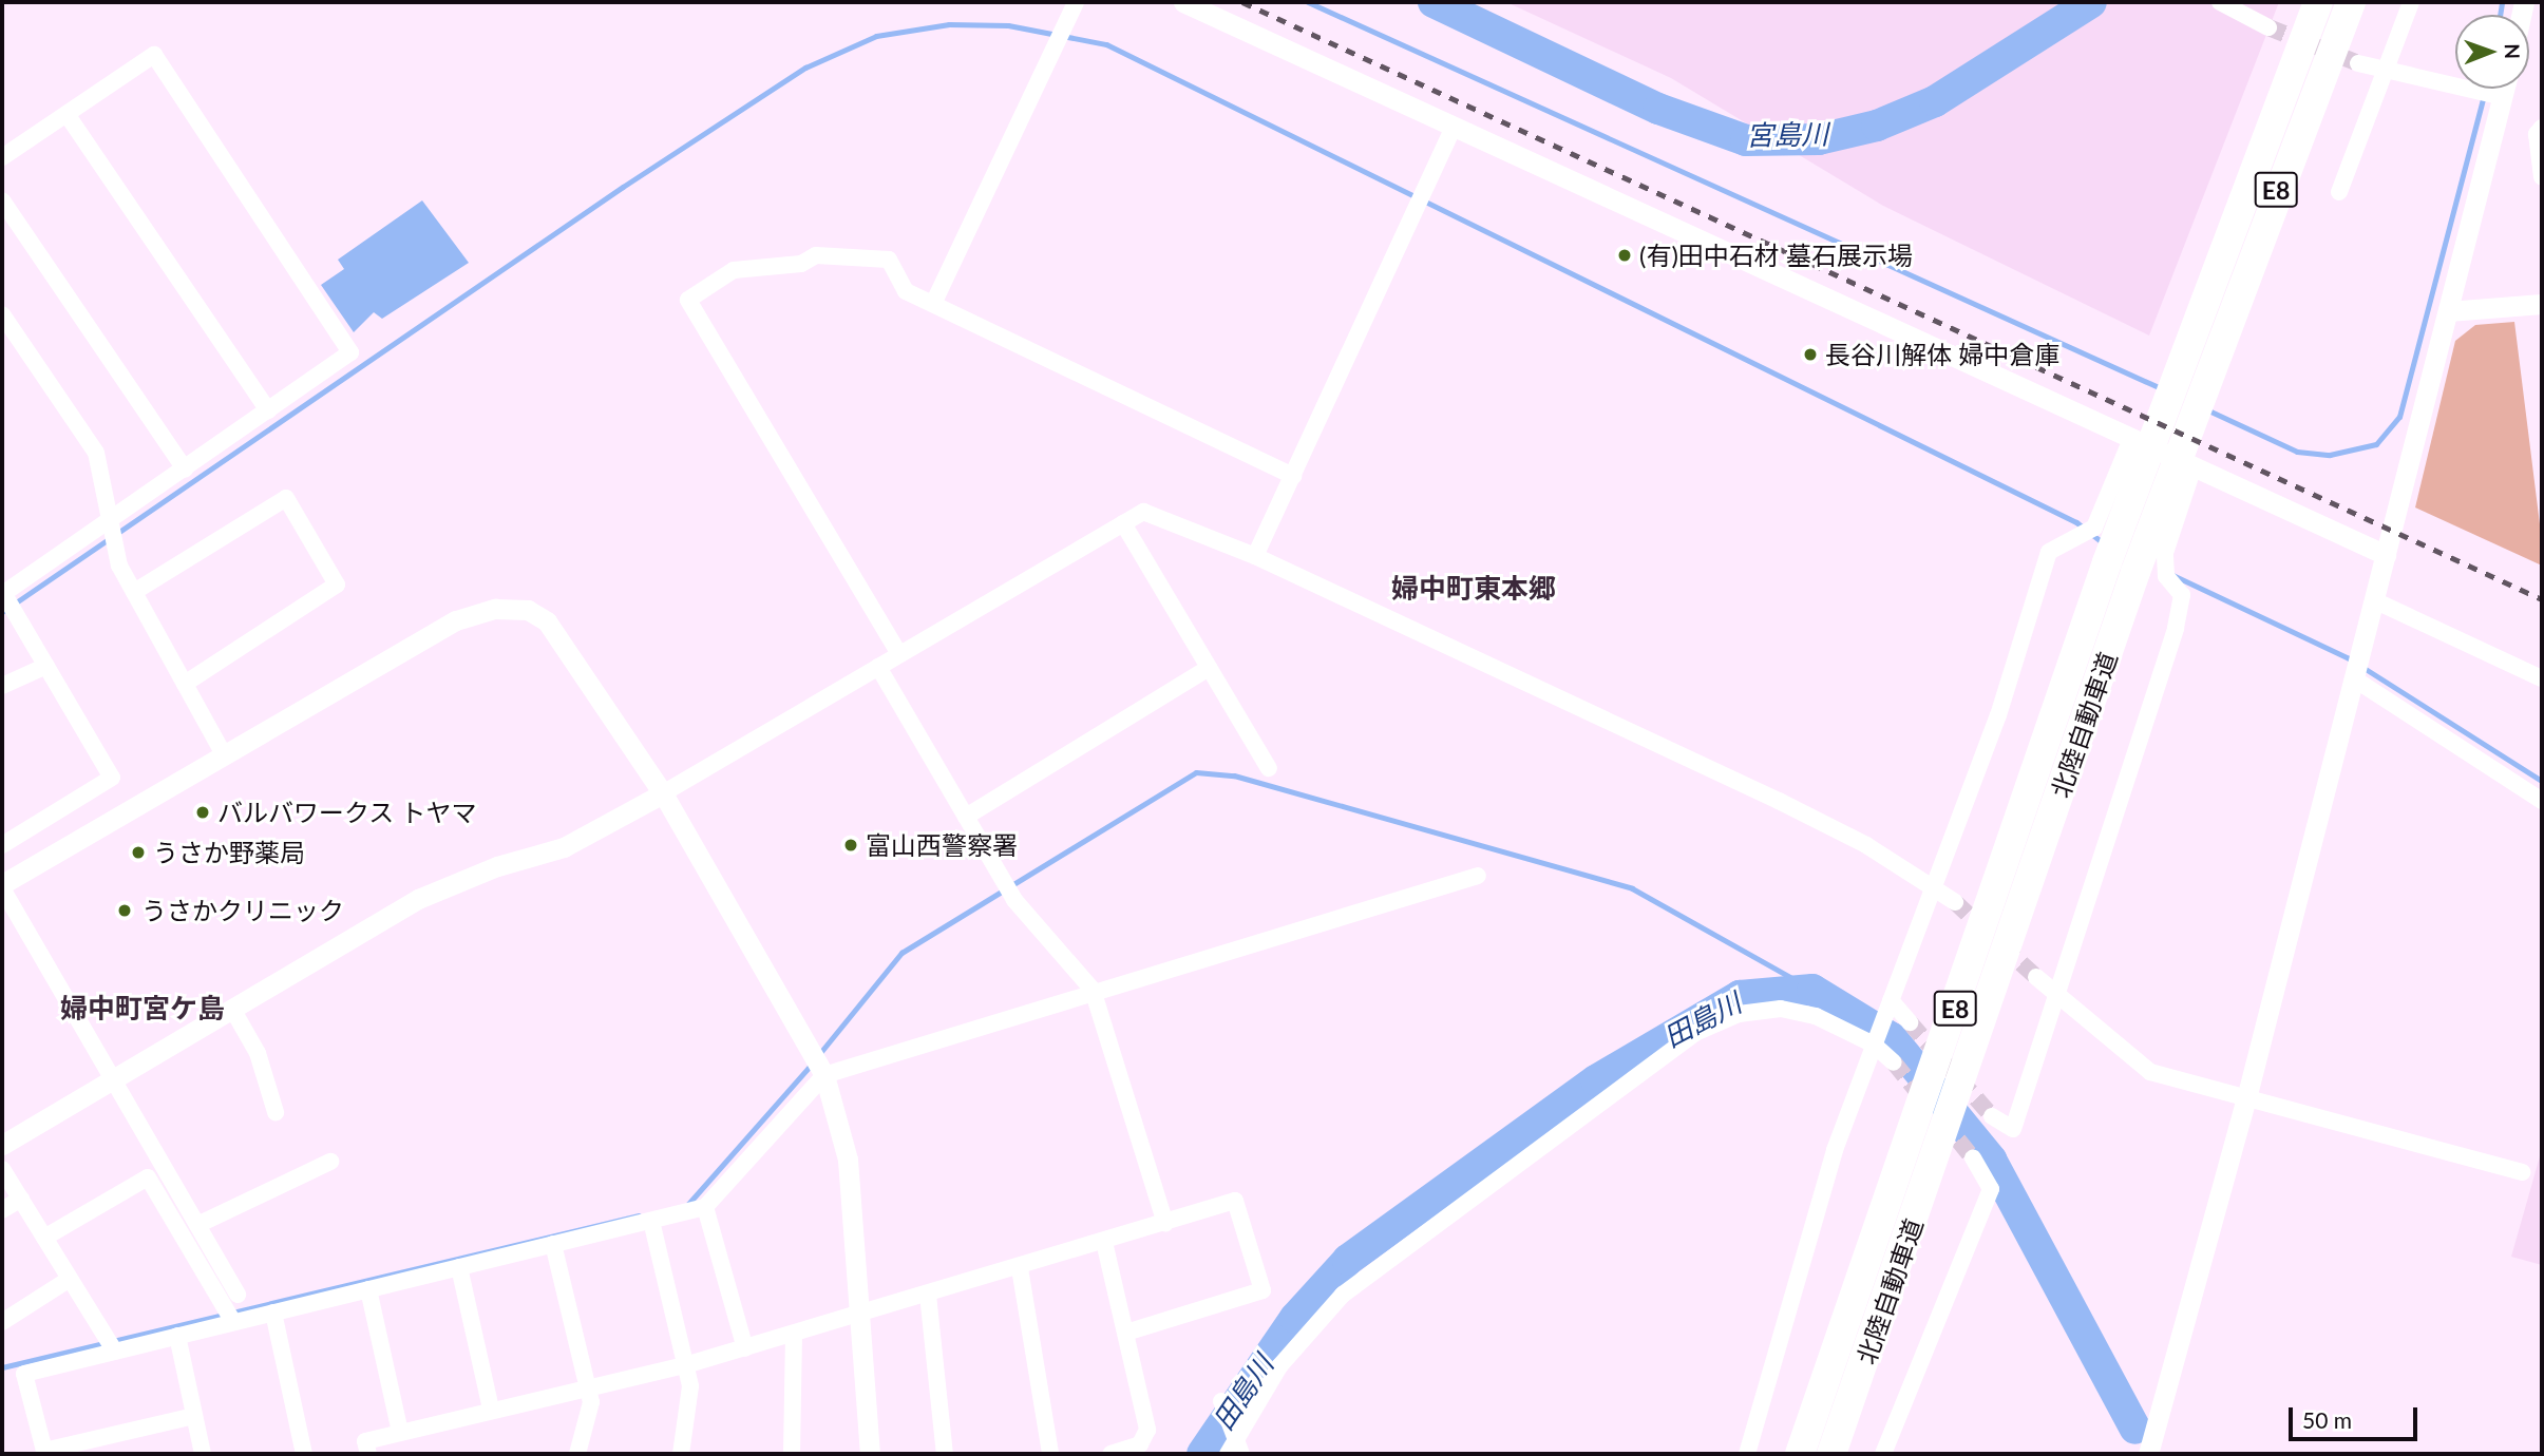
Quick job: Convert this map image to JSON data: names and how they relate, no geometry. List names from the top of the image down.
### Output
{
  "streets": {
    "highway": ["E8", "北陸自動車道"]
  },
  "districts": ["婦中町東本郷", "婦中町宮ケ島"],
  "water": ["宮島川", "田島川"],
  "places": [
    "(有)田中石材 墓石展示場",
    "長谷川解体 婦中倉庫",
    "バルバワークス トヤマ",
    "富山西警察署",
    "うさか野薬局",
    "うさかクリニック"
  ],
  "scale_bar": "50 m",
  "north": "right"
}
